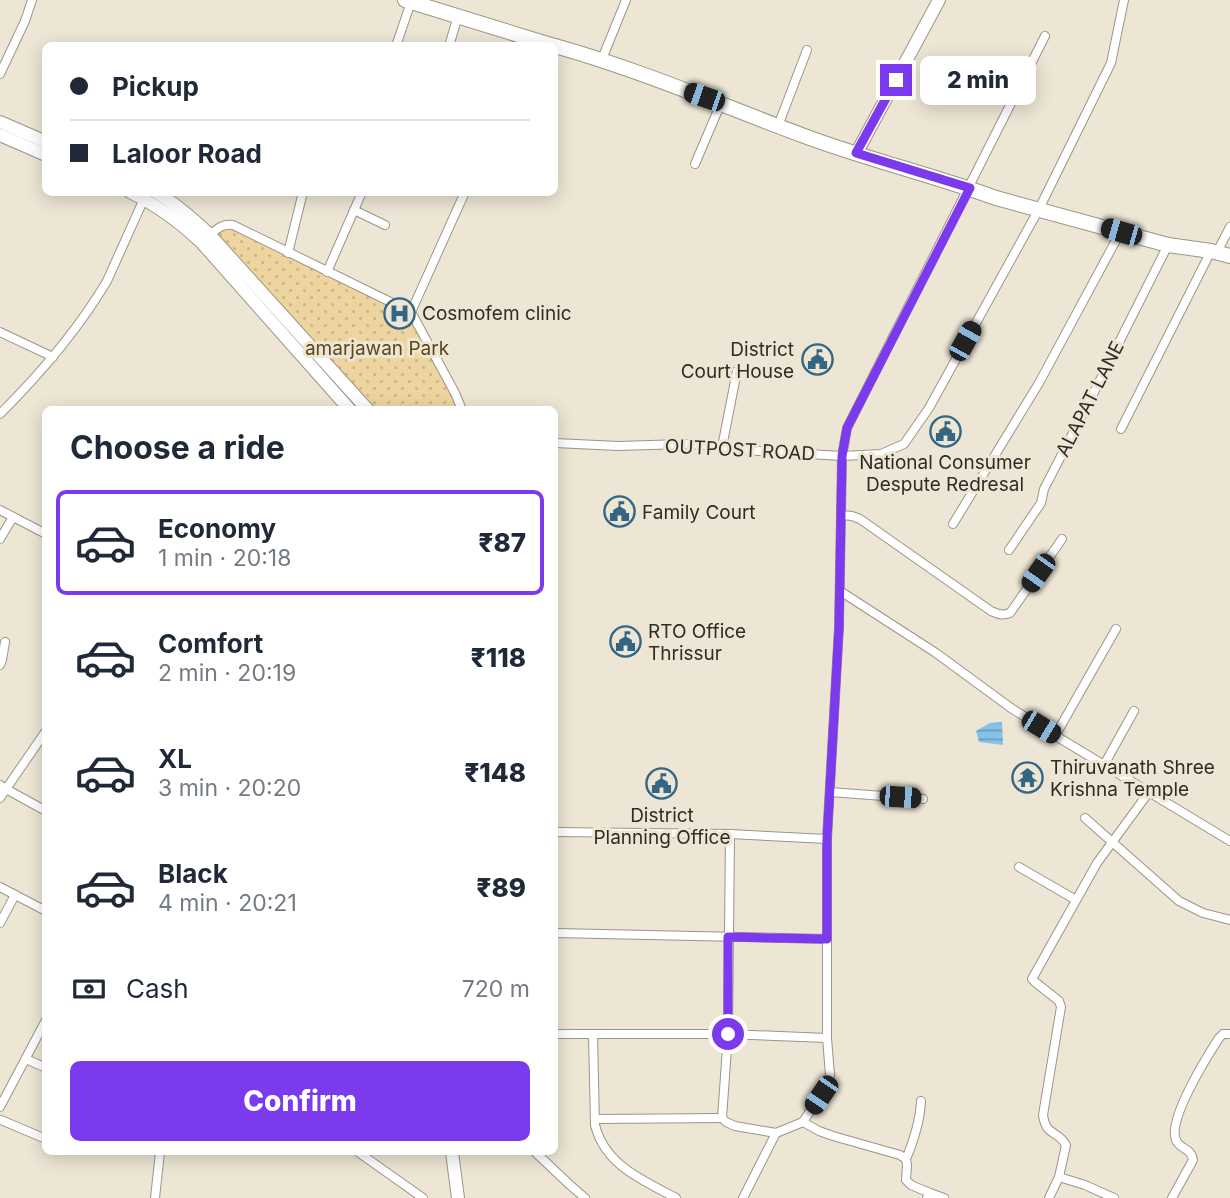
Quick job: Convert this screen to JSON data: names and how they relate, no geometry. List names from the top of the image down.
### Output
{
  "streets": {
    "street": ["ALAPAT LANE", "OUTPOST ROAD"]
  },
  "parks": ["amarjawan Park"],
  "places": {
    "hospital": ["Cosmofem clinic"],
    "public building": [
      "District Court House",
      "National Consumer Despute Redresal",
      "Family Court",
      "RTO Office Thrissur",
      "District Planning Office"
    ],
    "temple": ["Thiruvanath Shree Krishna Temple"]
  },
  "page": {
    "banner": ["Pickup", "Laloor Road"],
    "bubble": "2 min",
    "heading": "Choose a ride",
    "list": [
      {
        "name": "Economy",
        "note": "1 min · 20:18",
        "value": "₹87"
      },
      {
        "name": "Comfort",
        "note": "2 min · 20:19",
        "value": "₹118"
      },
      {
        "name": "XL",
        "note": "3 min · 20:20",
        "value": "₹148"
      },
      {
        "name": "Black",
        "note": "4 min · 20:21",
        "value": "₹89"
      }
    ],
    "pay": ["Cash", "720 m"],
    "buttons": "Confirm"
  }
}
